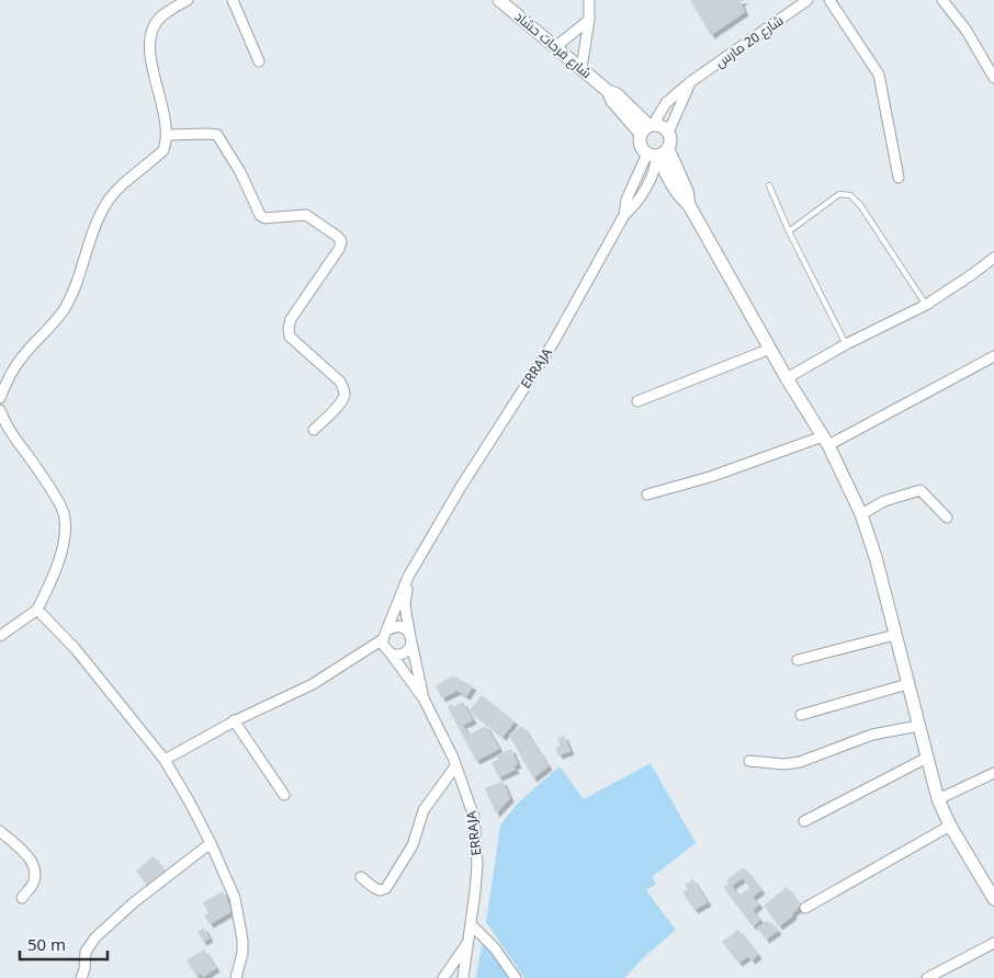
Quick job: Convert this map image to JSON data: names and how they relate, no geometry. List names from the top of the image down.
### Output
{
  "streets": {
    "main road": ["شارع فرحات حشاد"],
    "street": ["شارع 20 مارس", "ERRAJA"]
  },
  "crossings": [
    ["شارع 20 مارس", "شارع فرحات حشاد"],
    ["شارع 20 مارس", "ERRAJA"],
    ["شارع فرحات حشاد", "ERRAJA"]
  ],
  "scale_bar": "50 m"
}
